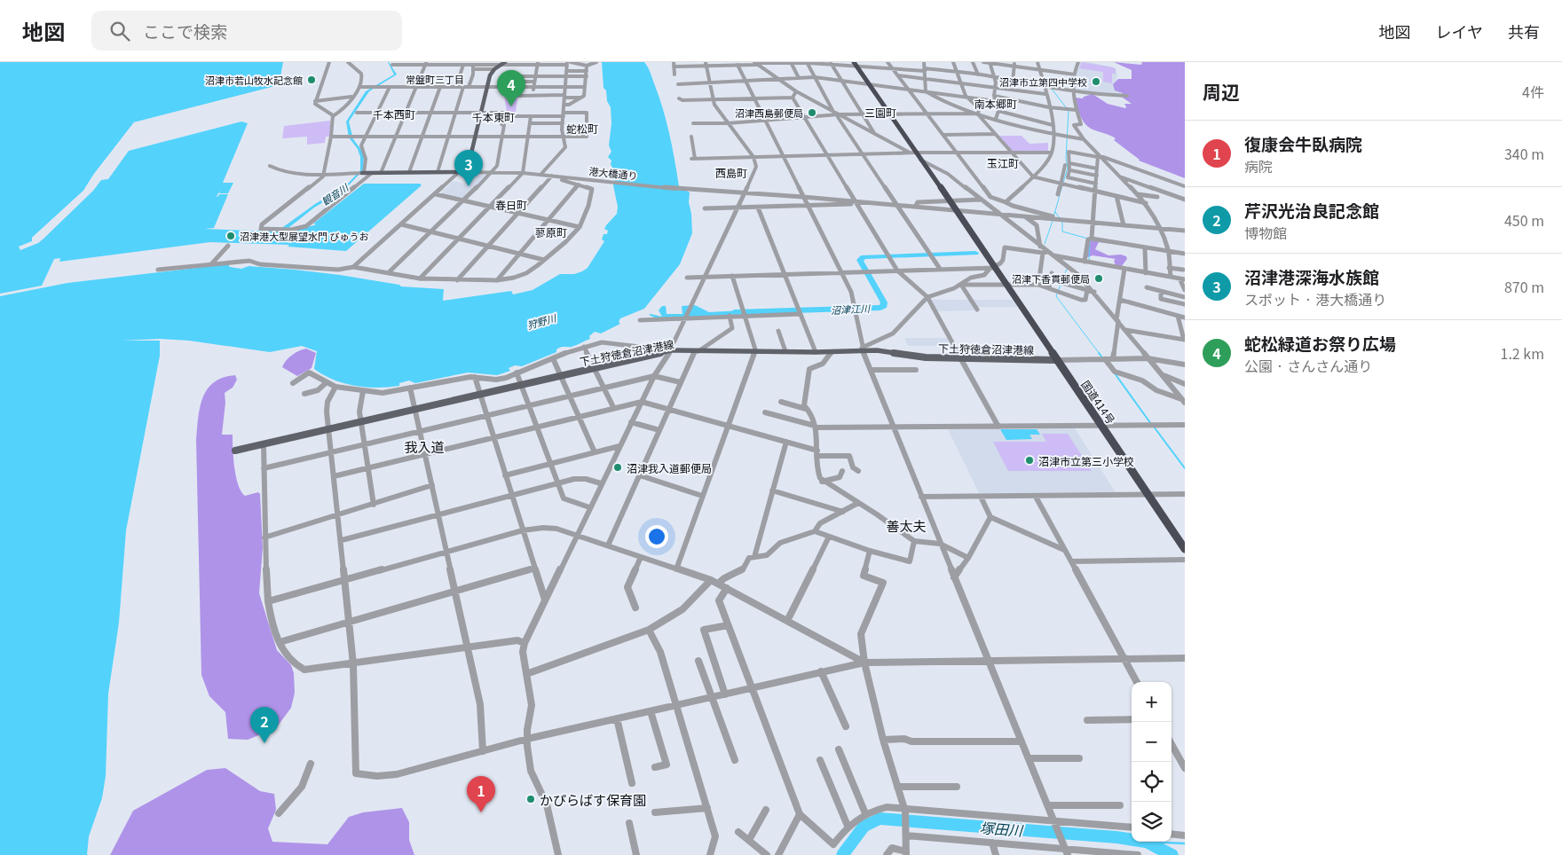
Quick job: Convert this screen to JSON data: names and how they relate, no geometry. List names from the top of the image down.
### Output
{
  "streets": {
    "highway": ["国道414号"],
    "main road": ["港大橋通り", "下土狩徳倉沼津港線"]
  },
  "crossings": [
    ["港大橋通り", "国道414号"],
    ["下土狩徳倉沼津港線", "国道414号"]
  ],
  "districts": [
    "常盤町三丁目",
    "南本郷町",
    "三園町",
    "千本西町",
    "千本東町",
    "蛇松町",
    "玉江町",
    "西島町",
    "春日町",
    "蓼原町",
    "我入道",
    "善太夫"
  ],
  "water": [
    "観音川",
    "沼津江川",
    "狩野川",
    "塚田川"
  ],
  "places": [
    "沼津市若山牧水記念館",
    "沼津市立第四中学校",
    "沼津西島郵便局",
    "沼津港大型展望水門 びゅうお",
    "沼津下香貫郵便局",
    "沼津市立第三小学校",
    "沼津我入道郵便局",
    "かぴらばす保育園"
  ],
  "page": {
    "header": "地図",
    "search": "ここで検索",
    "nav": ["地図", "レイヤ", "共有"],
    "heading": ["周辺", "4件"],
    "pins": [
      "4",
      "3",
      "2",
      "1"
    ],
    "list": [
      {
        "mark": "1",
        "name": "復康会牛臥病院",
        "note": "病院",
        "value": "340 m"
      },
      {
        "mark": "2",
        "name": "芹沢光治良記念館",
        "note": "博物館",
        "value": "450 m"
      },
      {
        "mark": "3",
        "name": "沼津港深海水族館",
        "note": "スポット · 港大橋通り",
        "value": "870 m"
      },
      {
        "mark": "4",
        "name": "蛇松緑道お祭り広場",
        "note": "公園 · さんさん通り",
        "value": "1.2 km"
      }
    ],
    "map_buttons": ["+", "−"]
  }
}
